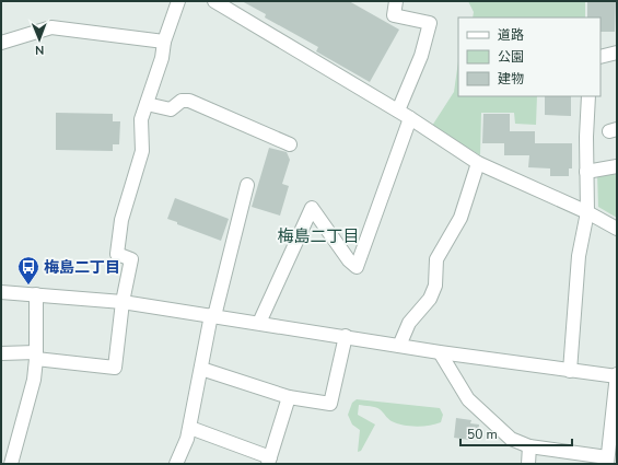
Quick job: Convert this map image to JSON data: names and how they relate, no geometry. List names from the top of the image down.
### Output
{
  "districts": ["梅島二丁目"],
  "places": {
    "bus stop": ["梅島二丁目"]
  },
  "legend": ["道路", "公園", "建物"],
  "scale_bar": "50 m",
  "north": "bottom"
}
